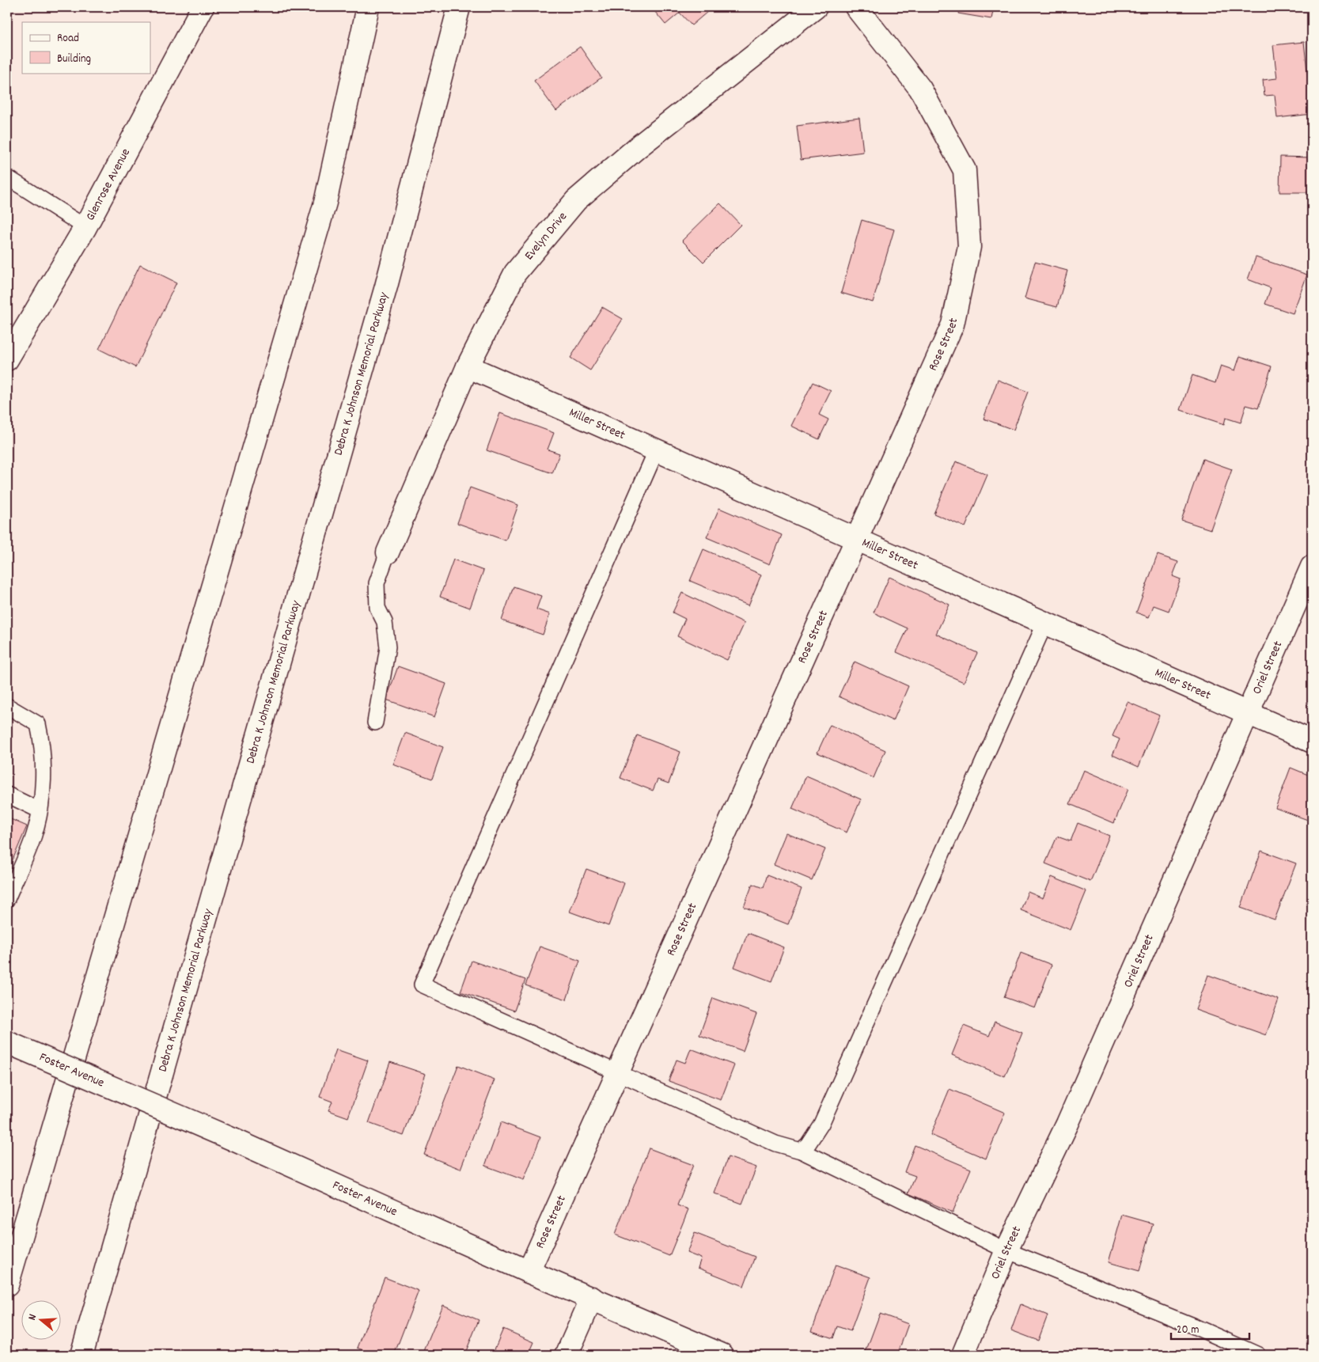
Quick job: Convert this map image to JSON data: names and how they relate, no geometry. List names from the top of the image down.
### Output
{
  "streets": {
    "main road": [
      "Glenrose Avenue",
      "Evelyn Drive",
      "Rose Street",
      "Debra K Johnson Memorial Parkway",
      "Miller Street",
      "Oriel Street",
      "Foster Avenue"
    ]
  },
  "crossings": [
    ["Evelyn Drive", "Miller Street"],
    ["Rose Street", "Miller Street"],
    ["Rose Street", "Foster Avenue"],
    ["Miller Street", "Oriel Street"]
  ],
  "legend": ["Road", "Building"],
  "scale_bar": "20 m",
  "north": "left"
}
